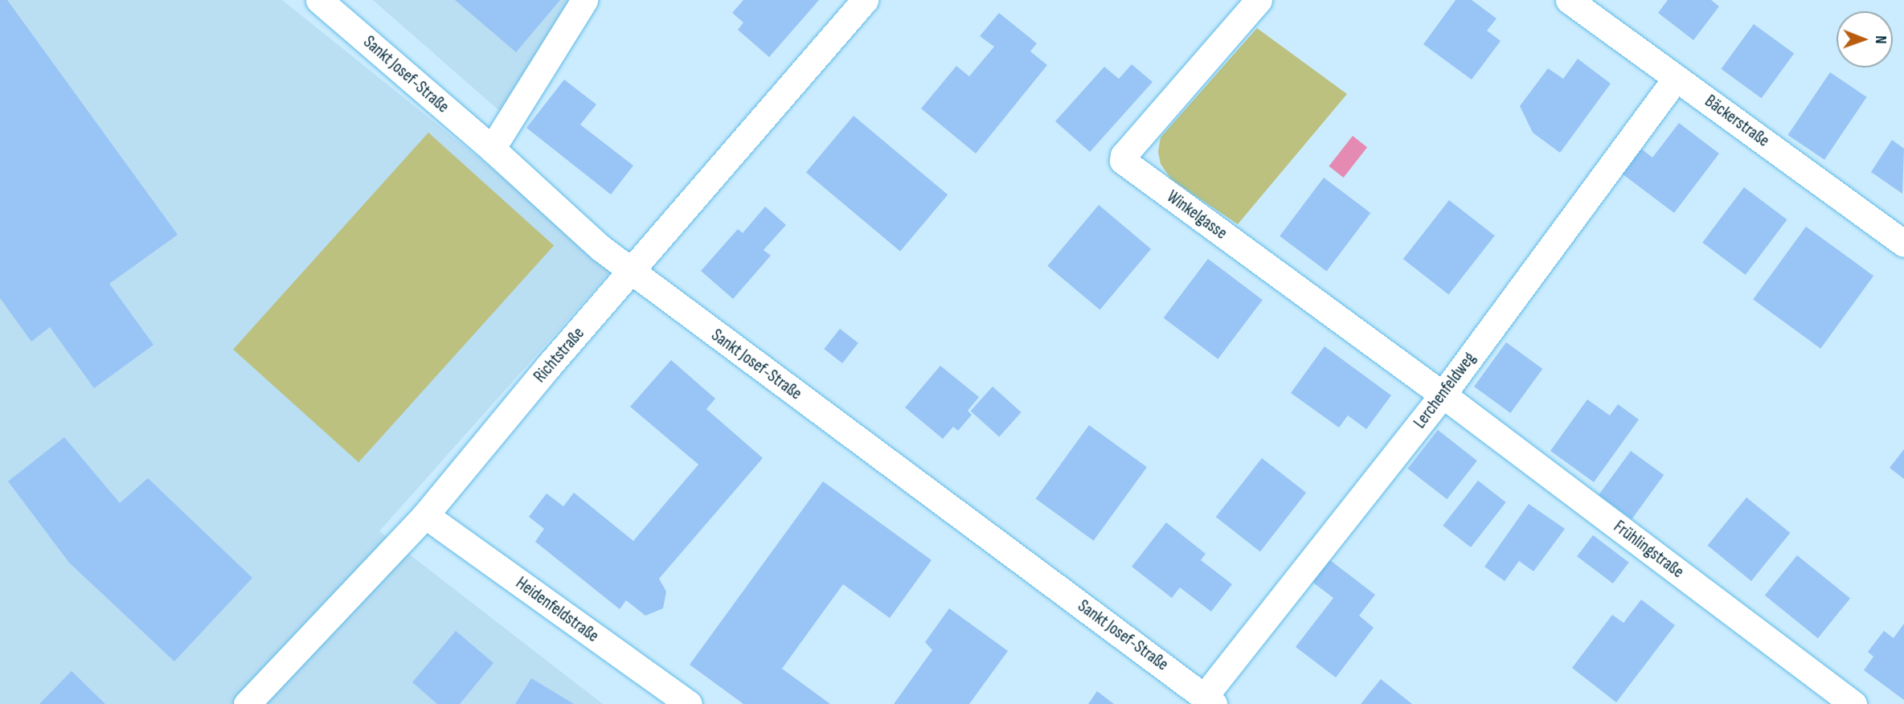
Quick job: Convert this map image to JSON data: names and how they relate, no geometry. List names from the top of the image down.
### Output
{
  "streets": {
    "street": [
      "Sankt Josef-Straße",
      "Bäckerstraße",
      "Winkelgasse",
      "Richtstraße",
      "Lerchenfeldweg",
      "Frühlingstraße",
      "Heidenfeldstraße"
    ]
  },
  "crossings": [
    ["Sankt Josef-Straße", "Richtstraße"],
    ["Sankt Josef-Straße", "Lerchenfeldweg"],
    ["Bäckerstraße", "Lerchenfeldweg"],
    ["Winkelgasse", "Lerchenfeldweg"],
    ["Winkelgasse", "Frühlingstraße"],
    ["Richtstraße", "Heidenfeldstraße"],
    ["Lerchenfeldweg", "Frühlingstraße"]
  ],
  "north": "right"
}
